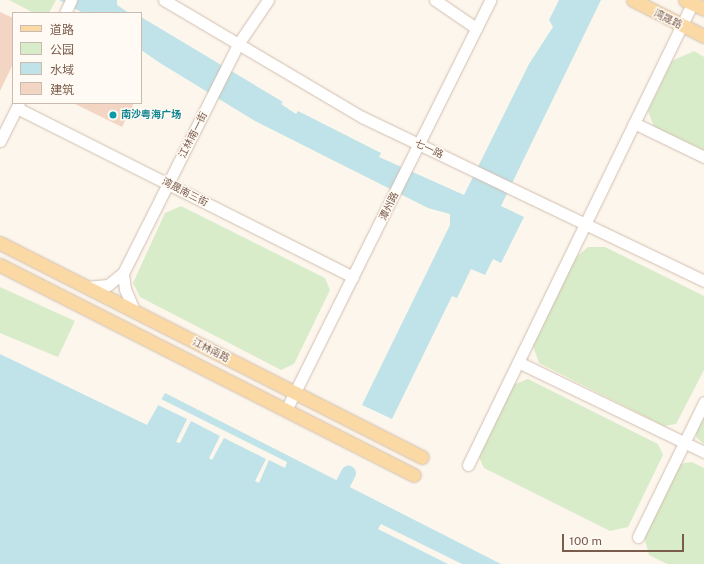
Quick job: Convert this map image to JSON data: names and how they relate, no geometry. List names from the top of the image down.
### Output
{
  "streets": {
    "main road": ["湾晟路", "江林南路"],
    "street": [
      "江林南一街",
      "七一路",
      "湾晟南三街",
      "潭州路"
    ]
  },
  "crossings": [
    ["江林南一街", "七一路"],
    ["江林南一街", "湾晟南三街"],
    ["七一路", "潭州路"],
    ["湾晟南三街", "潭州路"],
    ["潭州路", "江林南路"]
  ],
  "places": ["南沙粤海广场"],
  "legend": [
    "道路",
    "公园",
    "水域",
    "建筑"
  ],
  "scale_bar": "100 m"
}
